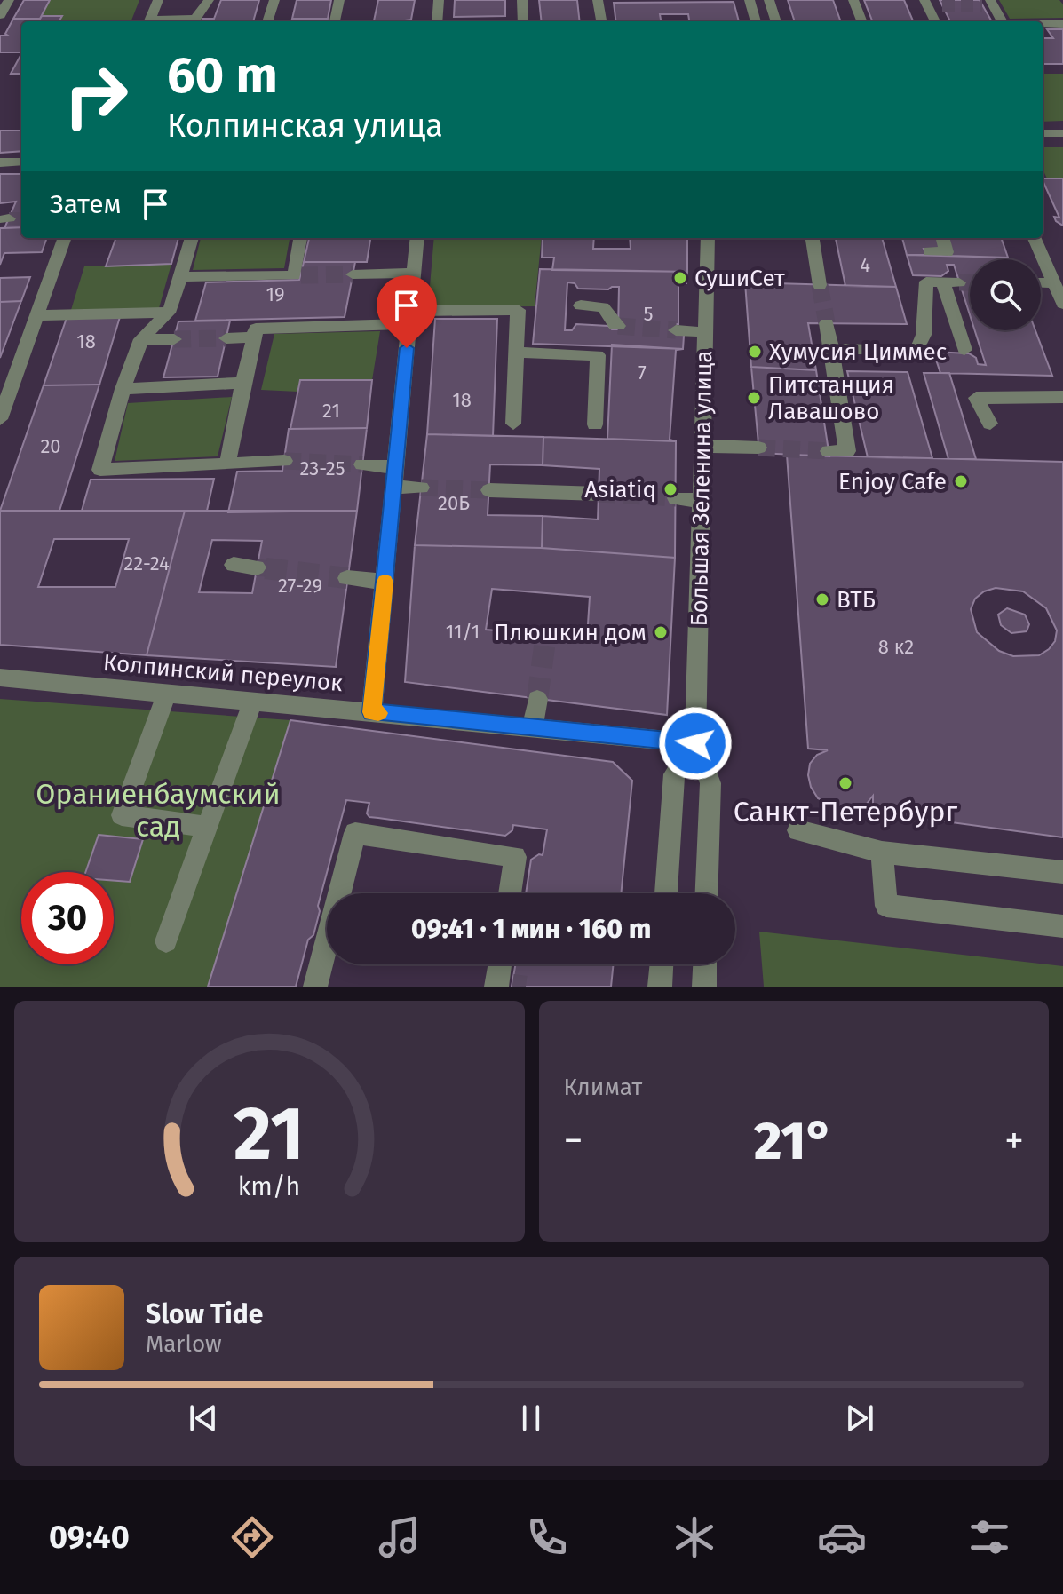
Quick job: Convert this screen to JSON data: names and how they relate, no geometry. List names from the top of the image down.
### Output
{
  "streets": {
    "street": ["Большая Зеленина улица", "Колпинский переулок"]
  },
  "crossings": [
    ["Большая Зеленина улица", "Колпинский переулок"]
  ],
  "parks": ["Ораниенбаумский сад"],
  "places": [
    "СушиСет",
    "Хумусия Циммес",
    "Питстанция Лавашово",
    "Enjoy Cafe",
    "Asiatiq",
    "ВТБ",
    "Плюшкин дом",
    "Санкт-Петербург"
  ],
  "house_numbers": [
    "4",
    "19",
    "5",
    "18",
    "7",
    "18",
    "21",
    "20",
    "23-25",
    "20Б",
    "22-24",
    "27-29",
    "11/1",
    "8 к2"
  ],
  "page": {
    "turn": ["60 m", "Колпинская улица"],
    "then": "Затем",
    "limit": "30",
    "trip": "09:41 · 1 мин · 160 m",
    "tile": "Климат",
    "heat": ["−", "21°", "+"],
    "song": ["Slow Tide", "Marlow"],
    "tabs": "09:40",
    "gauge": ["21", "km/h"]
  }
}
